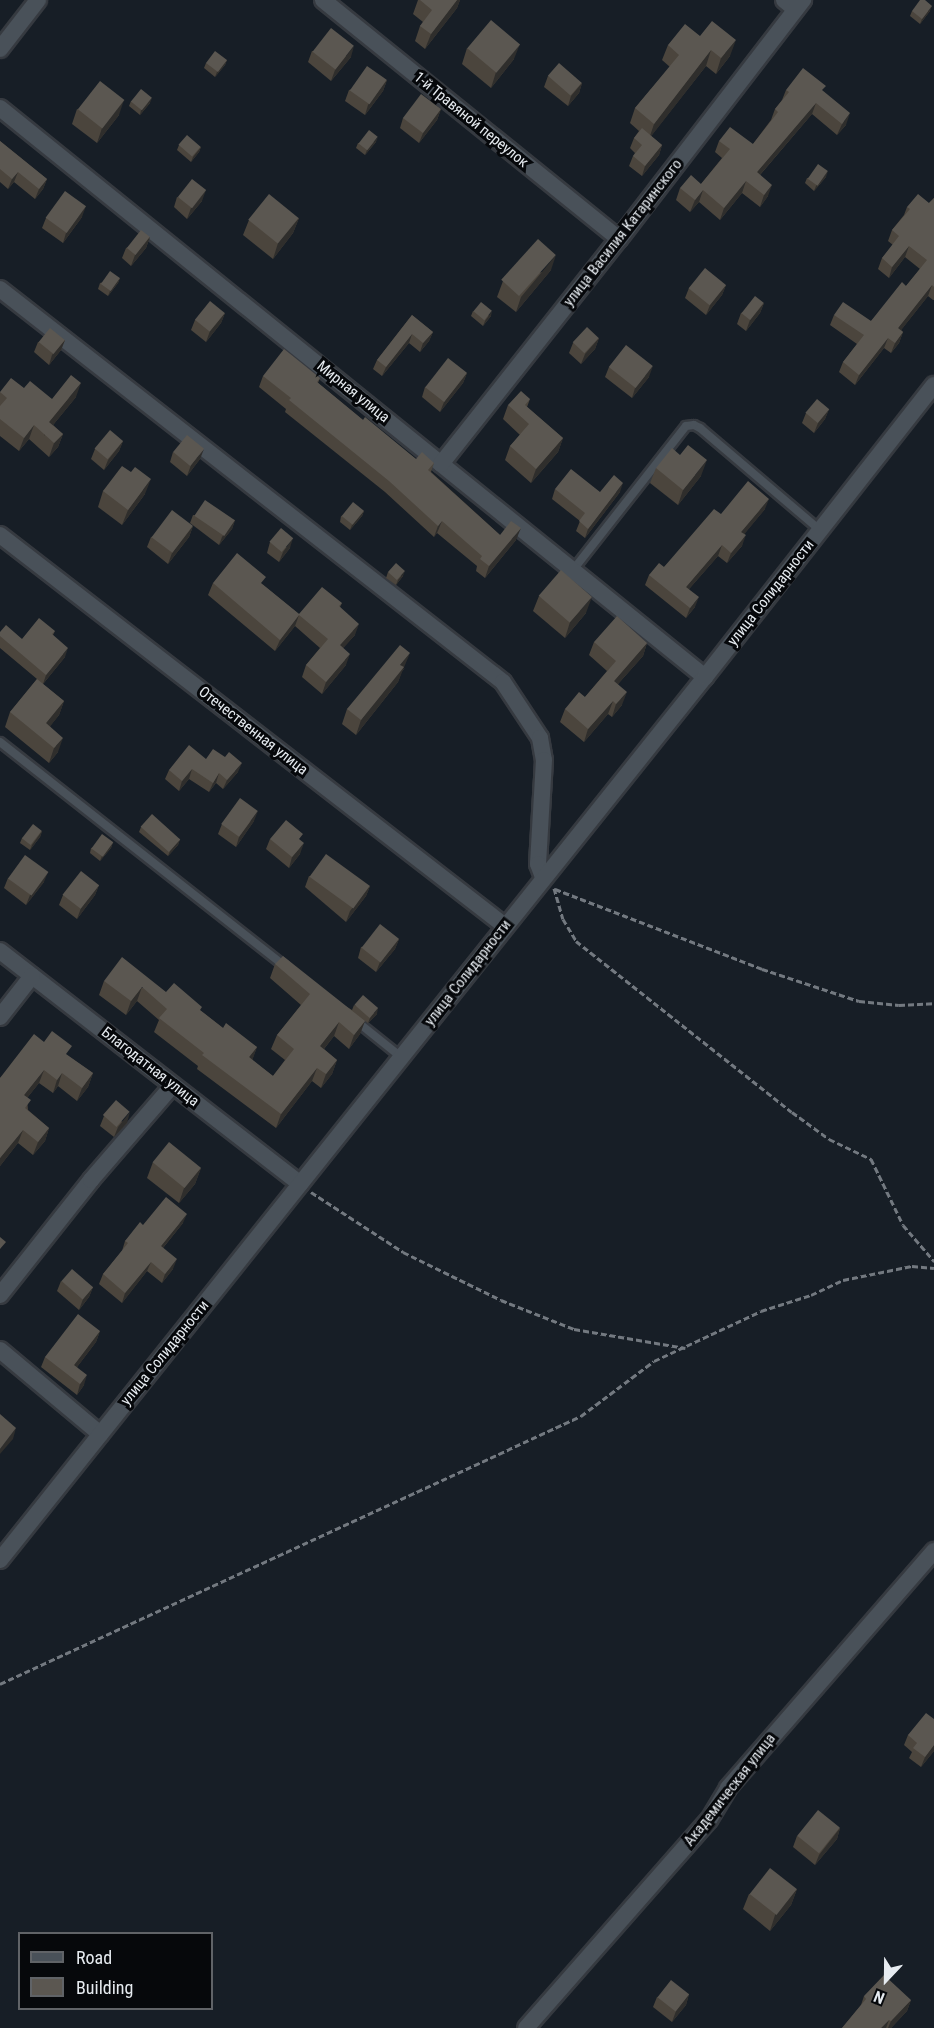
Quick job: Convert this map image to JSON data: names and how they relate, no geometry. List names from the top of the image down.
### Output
{
  "streets": {
    "street": [
      "1-й Травяной переулок",
      "улица Василия Катаринского",
      "Мирная улица",
      "улица Солидарности",
      "Отечественная улица",
      "Благодатная улица",
      "Академическая улица"
    ]
  },
  "crossings": [
    ["1-й Травяной переулок", "улица Василия Катаринского"],
    ["улица Василия Катаринского", "Мирная улица"],
    ["Мирная улица", "улица Солидарности"],
    ["улица Солидарности", "Отечественная улица"],
    ["улица Солидарности", "Благодатная улица"]
  ],
  "legend": ["Road", "Building"],
  "north": "bottom"
}
